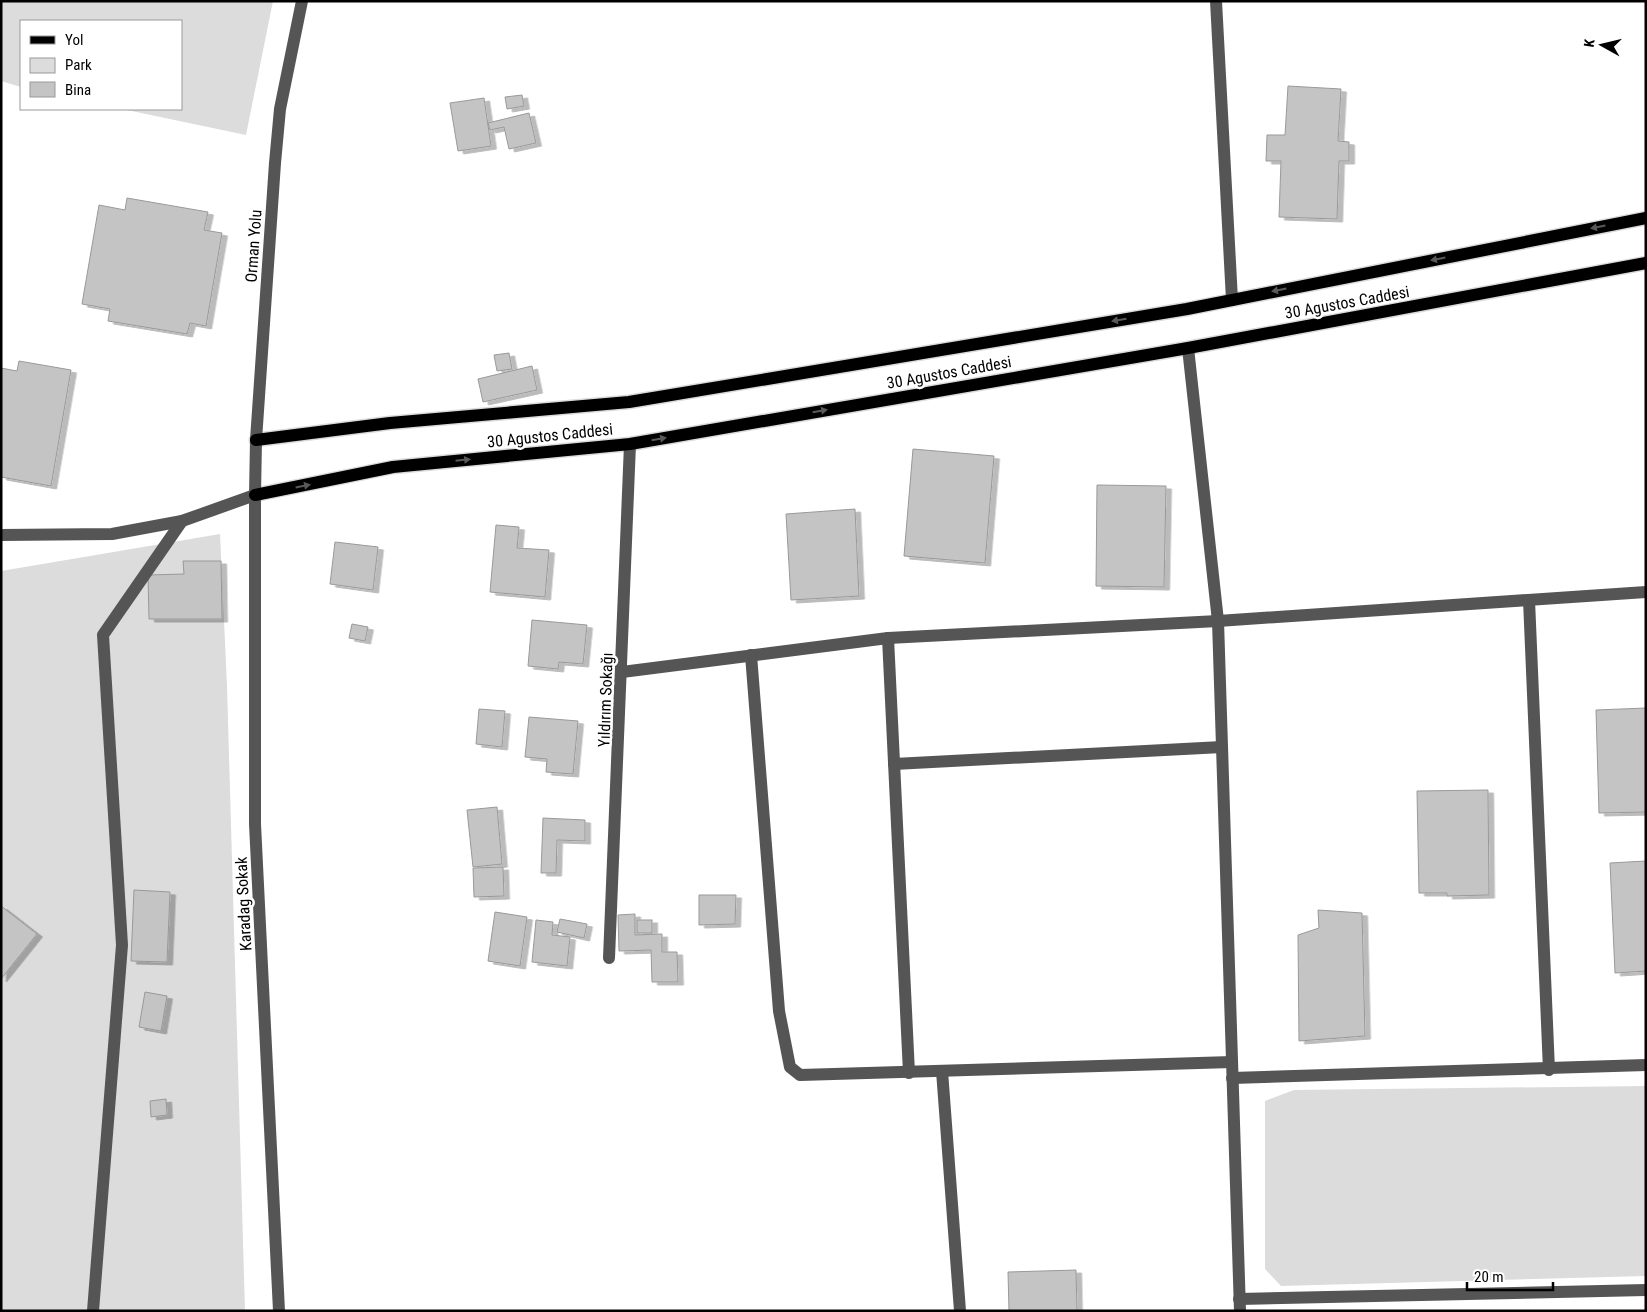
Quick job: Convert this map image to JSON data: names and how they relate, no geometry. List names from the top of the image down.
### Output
{
  "streets": {
    "main road": ["30 Agustos Caddesi"],
    "street": ["Orman Yolu", "Yıldırım Sokağı", "Karadag Sokak"]
  },
  "crossings": [
    ["Orman Yolu", "30 Agustos Caddesi"],
    ["Orman Yolu", "Karadag Sokak"],
    ["30 Agustos Caddesi", "Yıldırım Sokağı"],
    ["30 Agustos Caddesi", "Karadag Sokak"]
  ],
  "legend": ["Yol", "Park", "Bina"],
  "scale_bar": "20 m",
  "north": "left"
}
